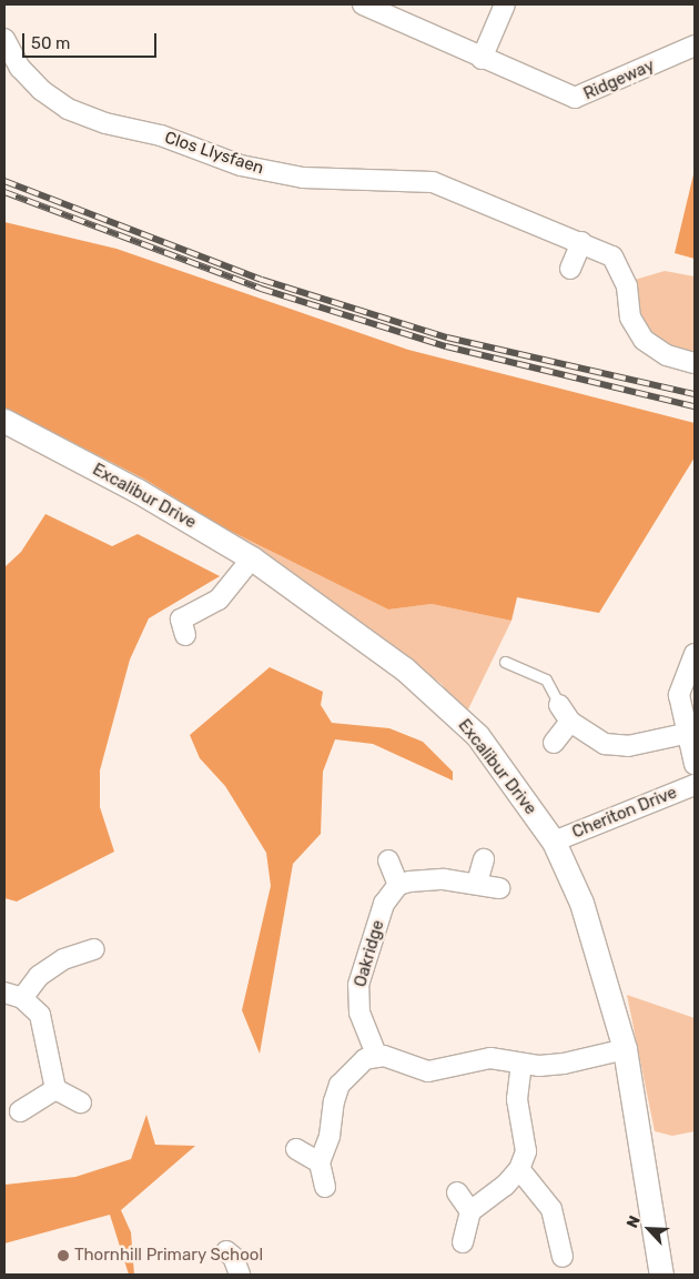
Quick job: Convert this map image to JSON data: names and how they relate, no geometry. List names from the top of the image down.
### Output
{
  "streets": {
    "street": [
      "Ridgeway",
      "Clos Llysfaen",
      "Excalibur Drive",
      "Cheriton Drive",
      "Oakridge"
    ]
  },
  "crossings": [
    ["Excalibur Drive", "Cheriton Drive"]
  ],
  "places": ["Thornhill Primary School"],
  "scale_bar": "50 m",
  "north": "top left"
}
